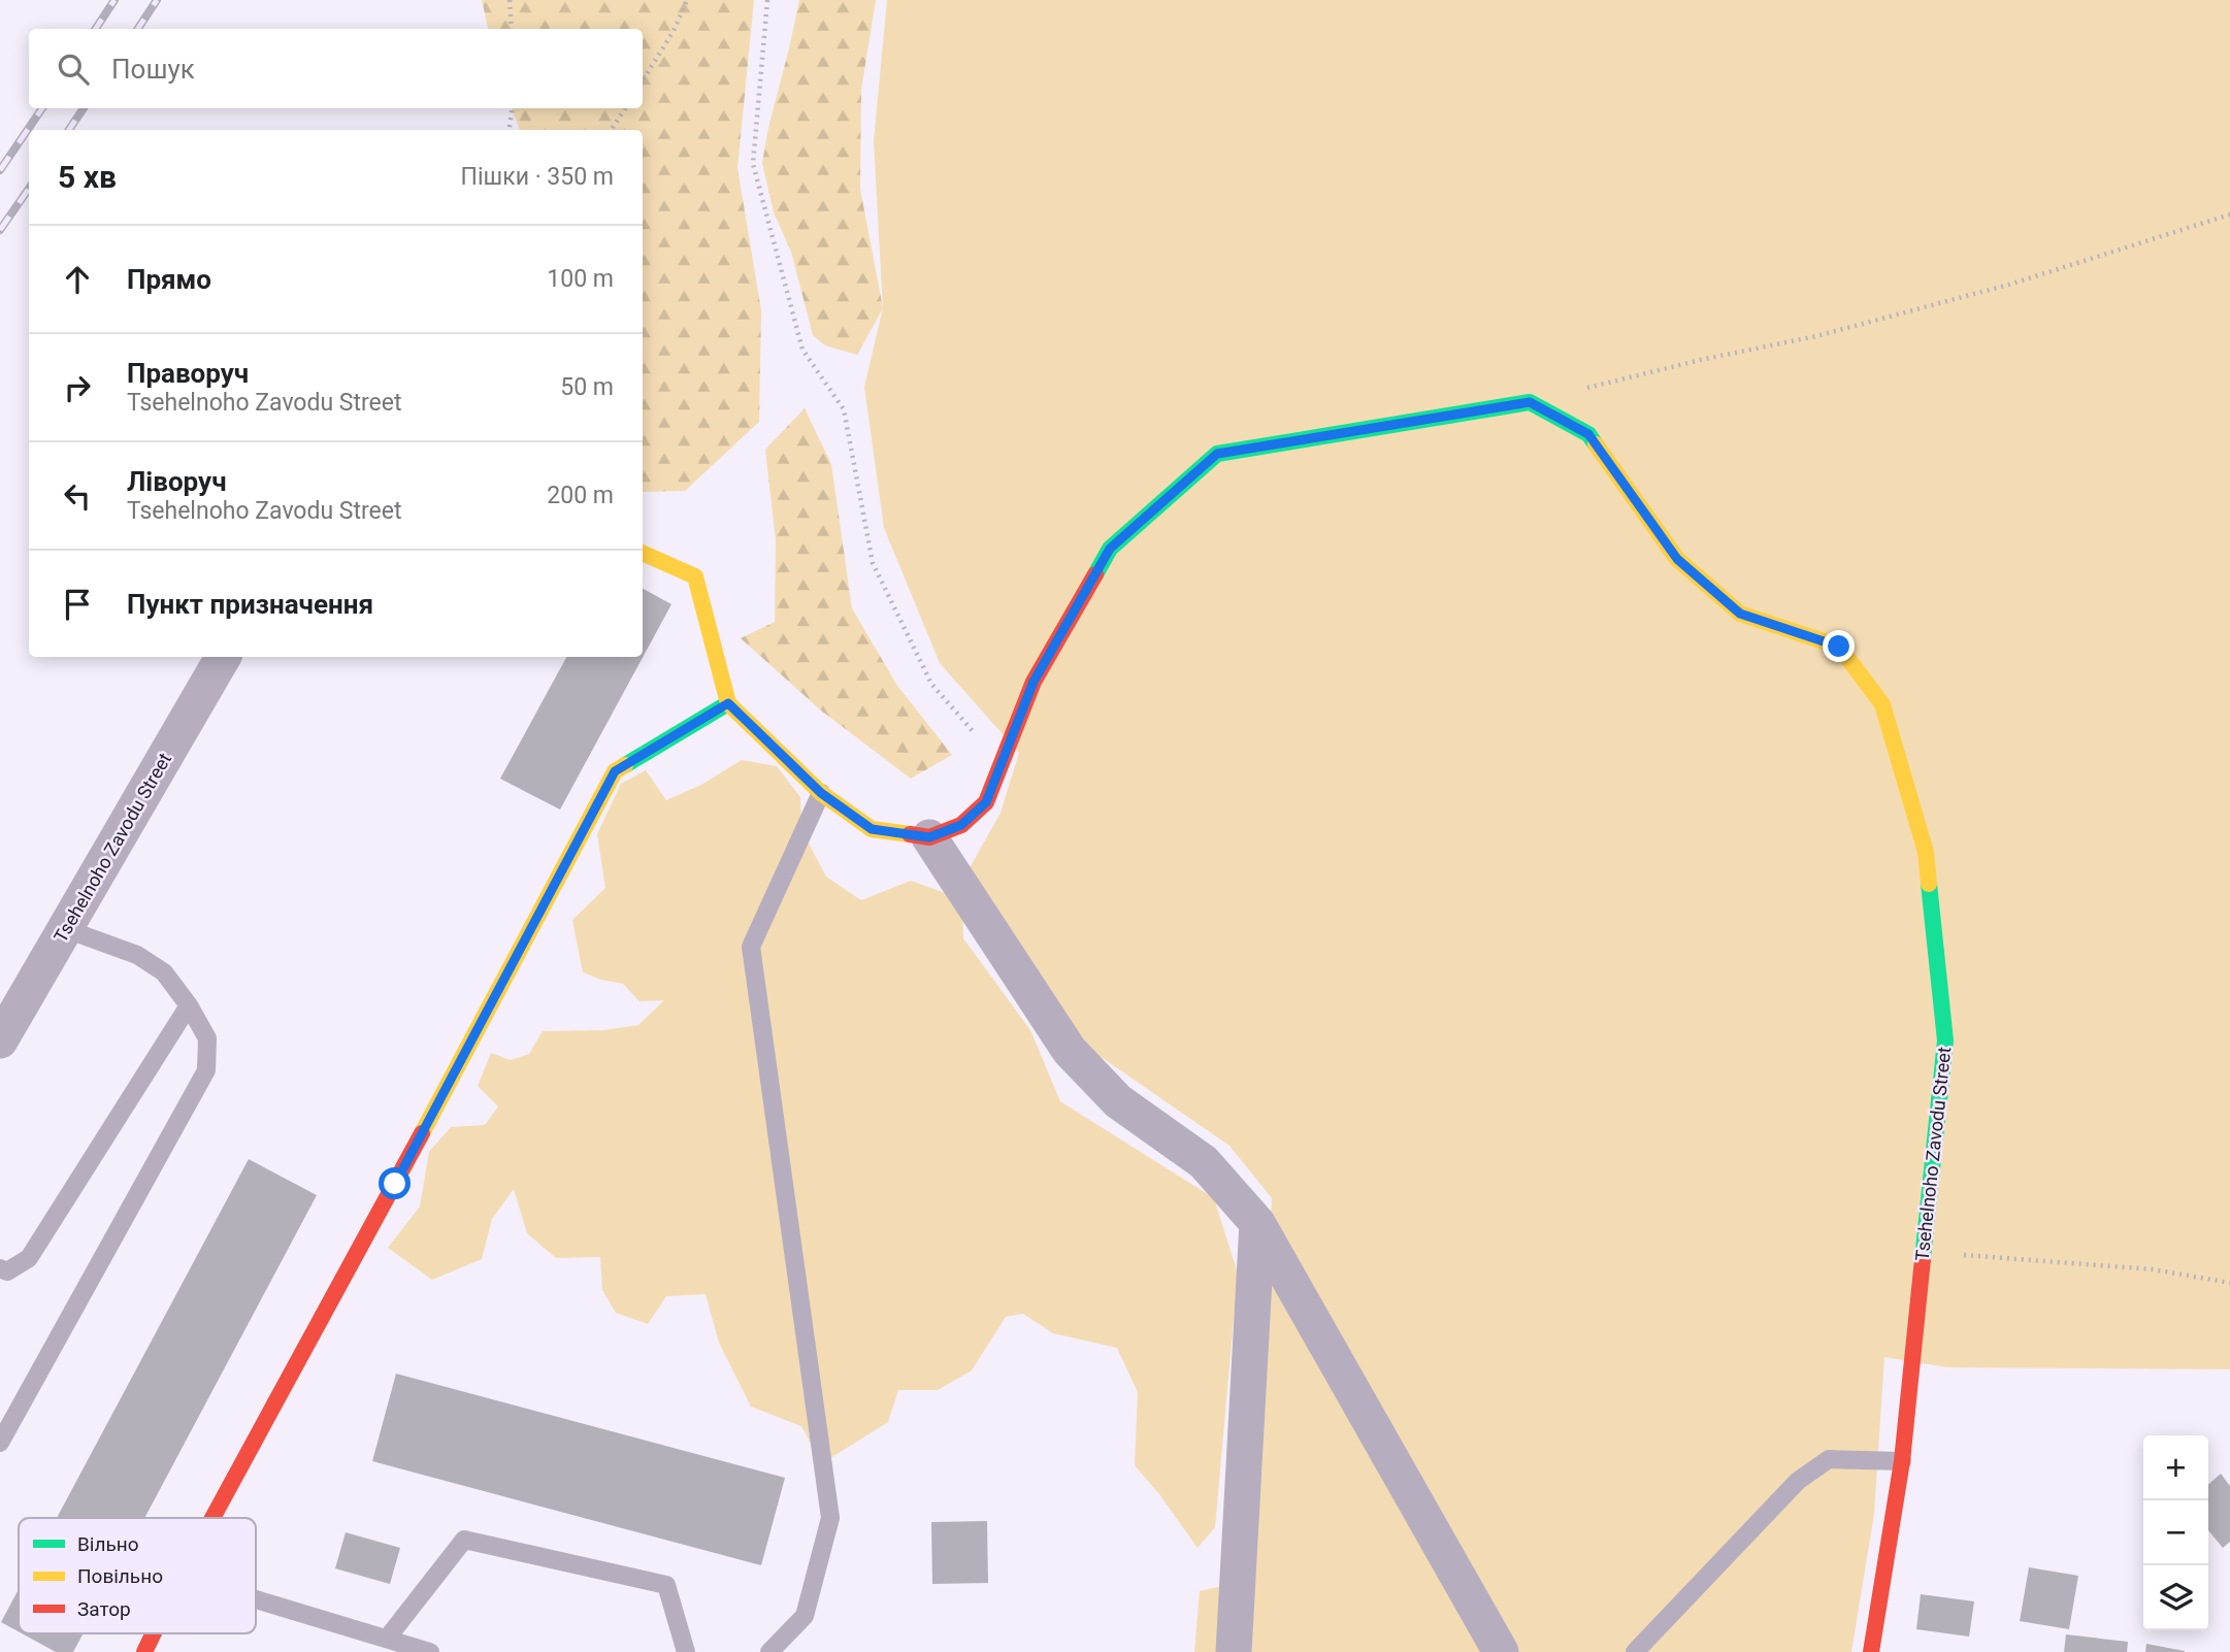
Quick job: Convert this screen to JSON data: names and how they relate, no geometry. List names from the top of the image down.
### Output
{
  "streets": {
    "street": ["Tsehelnoho Zavodu Street"]
  },
  "legend": ["Вільно", "Повільно", "Затор"],
  "page": {
    "search": "Пошук",
    "heading": ["5 хв", "Пішки · 350 m"],
    "list": [
      ["Прямо", "100 m"],
      ["Праворуч", "Tsehelnoho Zavodu Street", "50 m"],
      ["Ліворуч", "Tsehelnoho Zavodu Street", "200 m"],
      "Пункт призначення"
    ],
    "map_buttons": ["+", "−"]
  }
}
